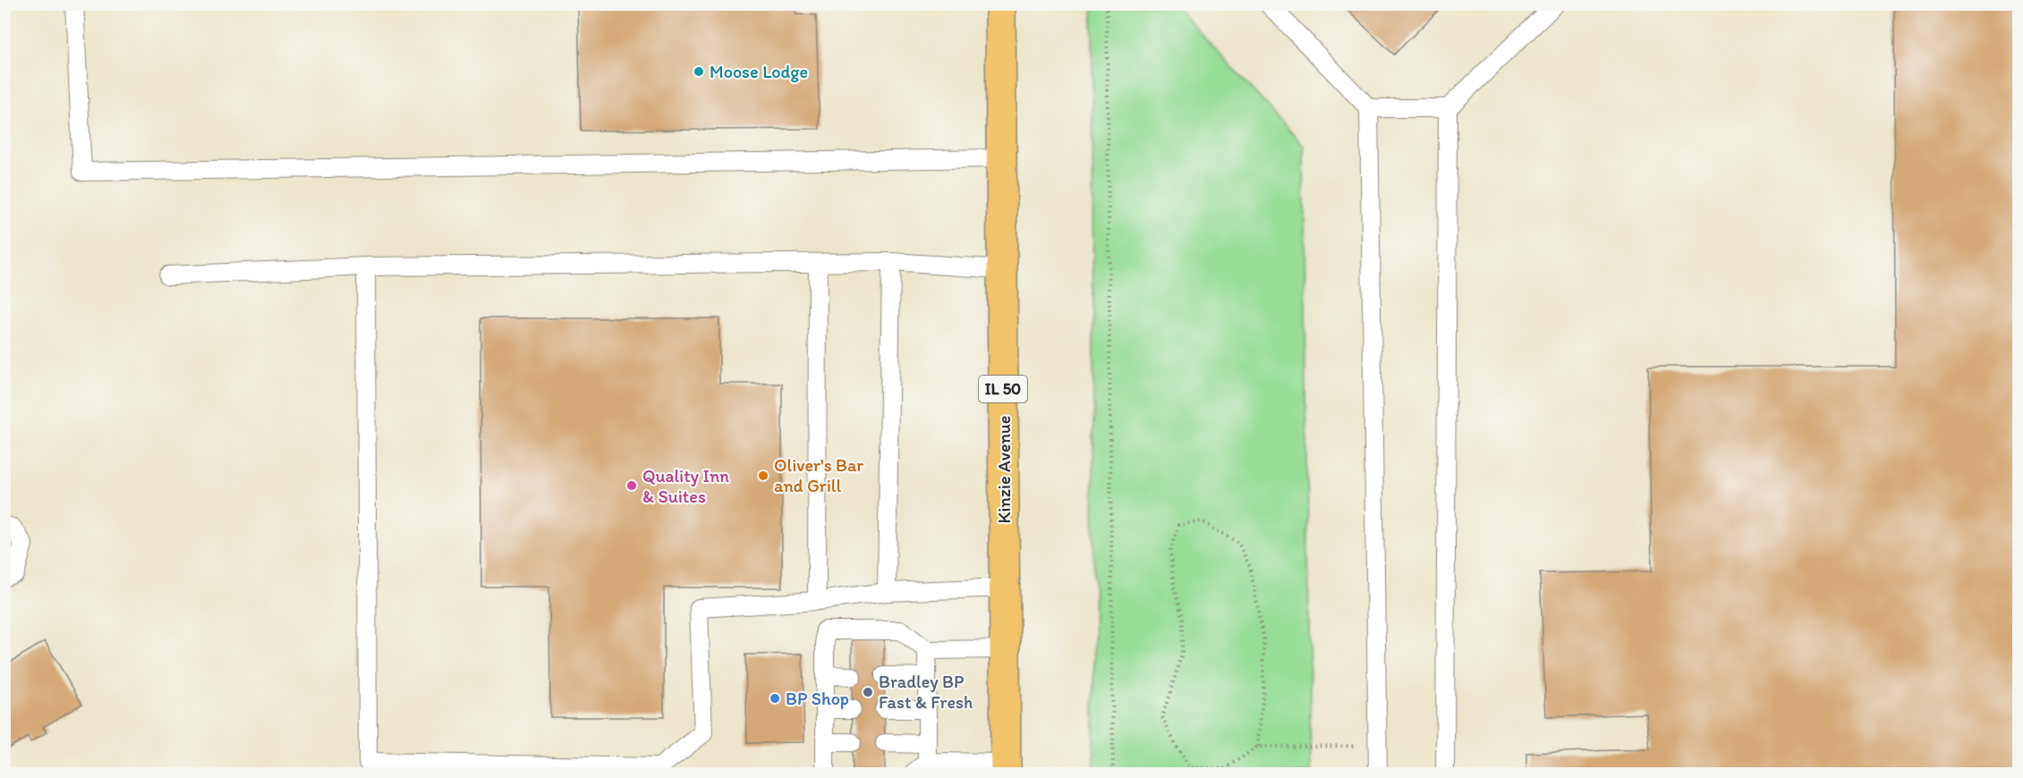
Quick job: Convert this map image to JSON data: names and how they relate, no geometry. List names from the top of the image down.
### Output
{
  "streets": {
    "main road": ["IL 50", "Kinzie Avenue"]
  },
  "places": [
    "Moose Lodge",
    "Oliver's Bar and Grill",
    "Quality Inn & Suites",
    "Bradley BP Fast & Fresh",
    "BP Shop"
  ]
}
